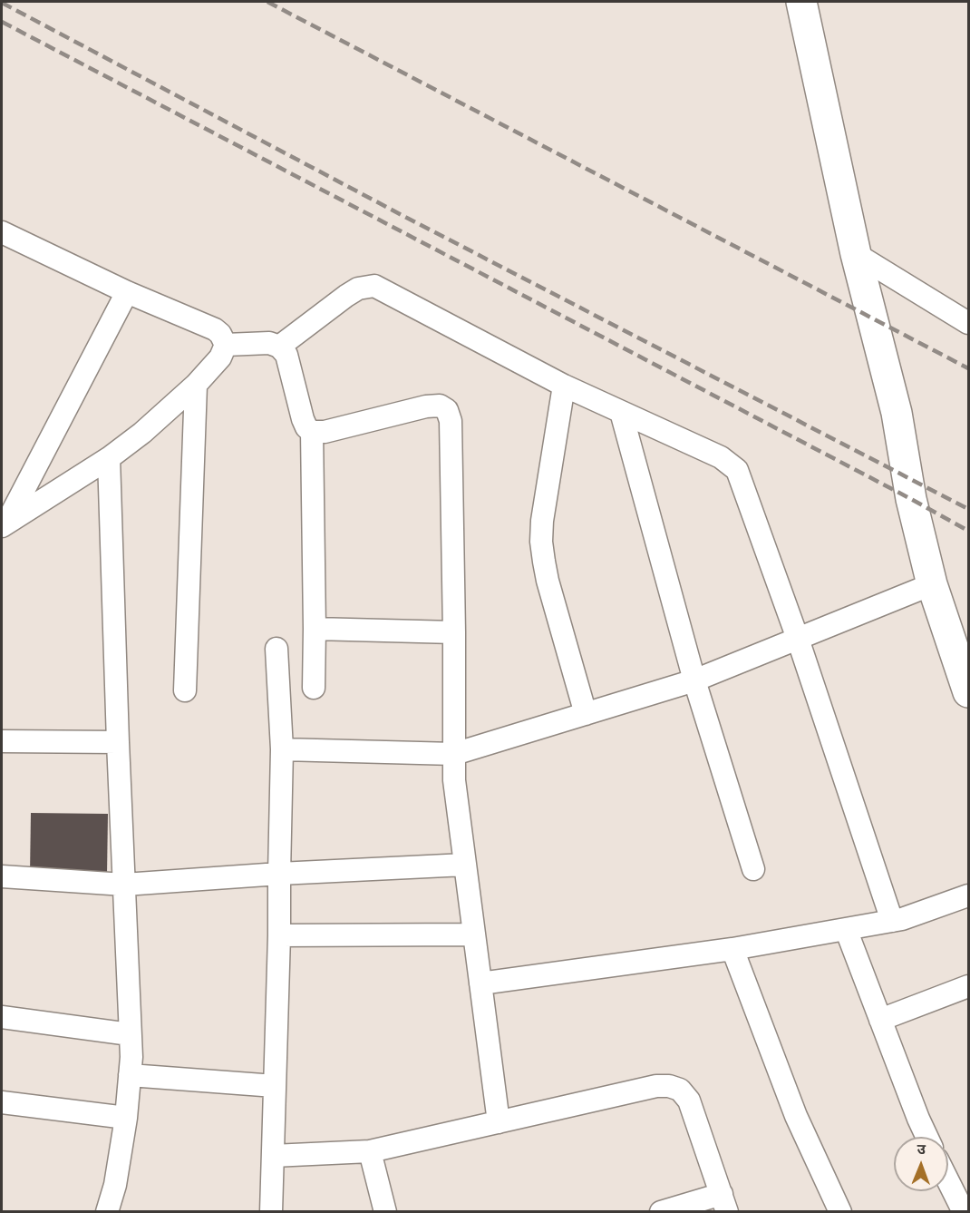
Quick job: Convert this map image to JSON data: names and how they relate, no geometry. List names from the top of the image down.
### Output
{
  "north": "top"
}
